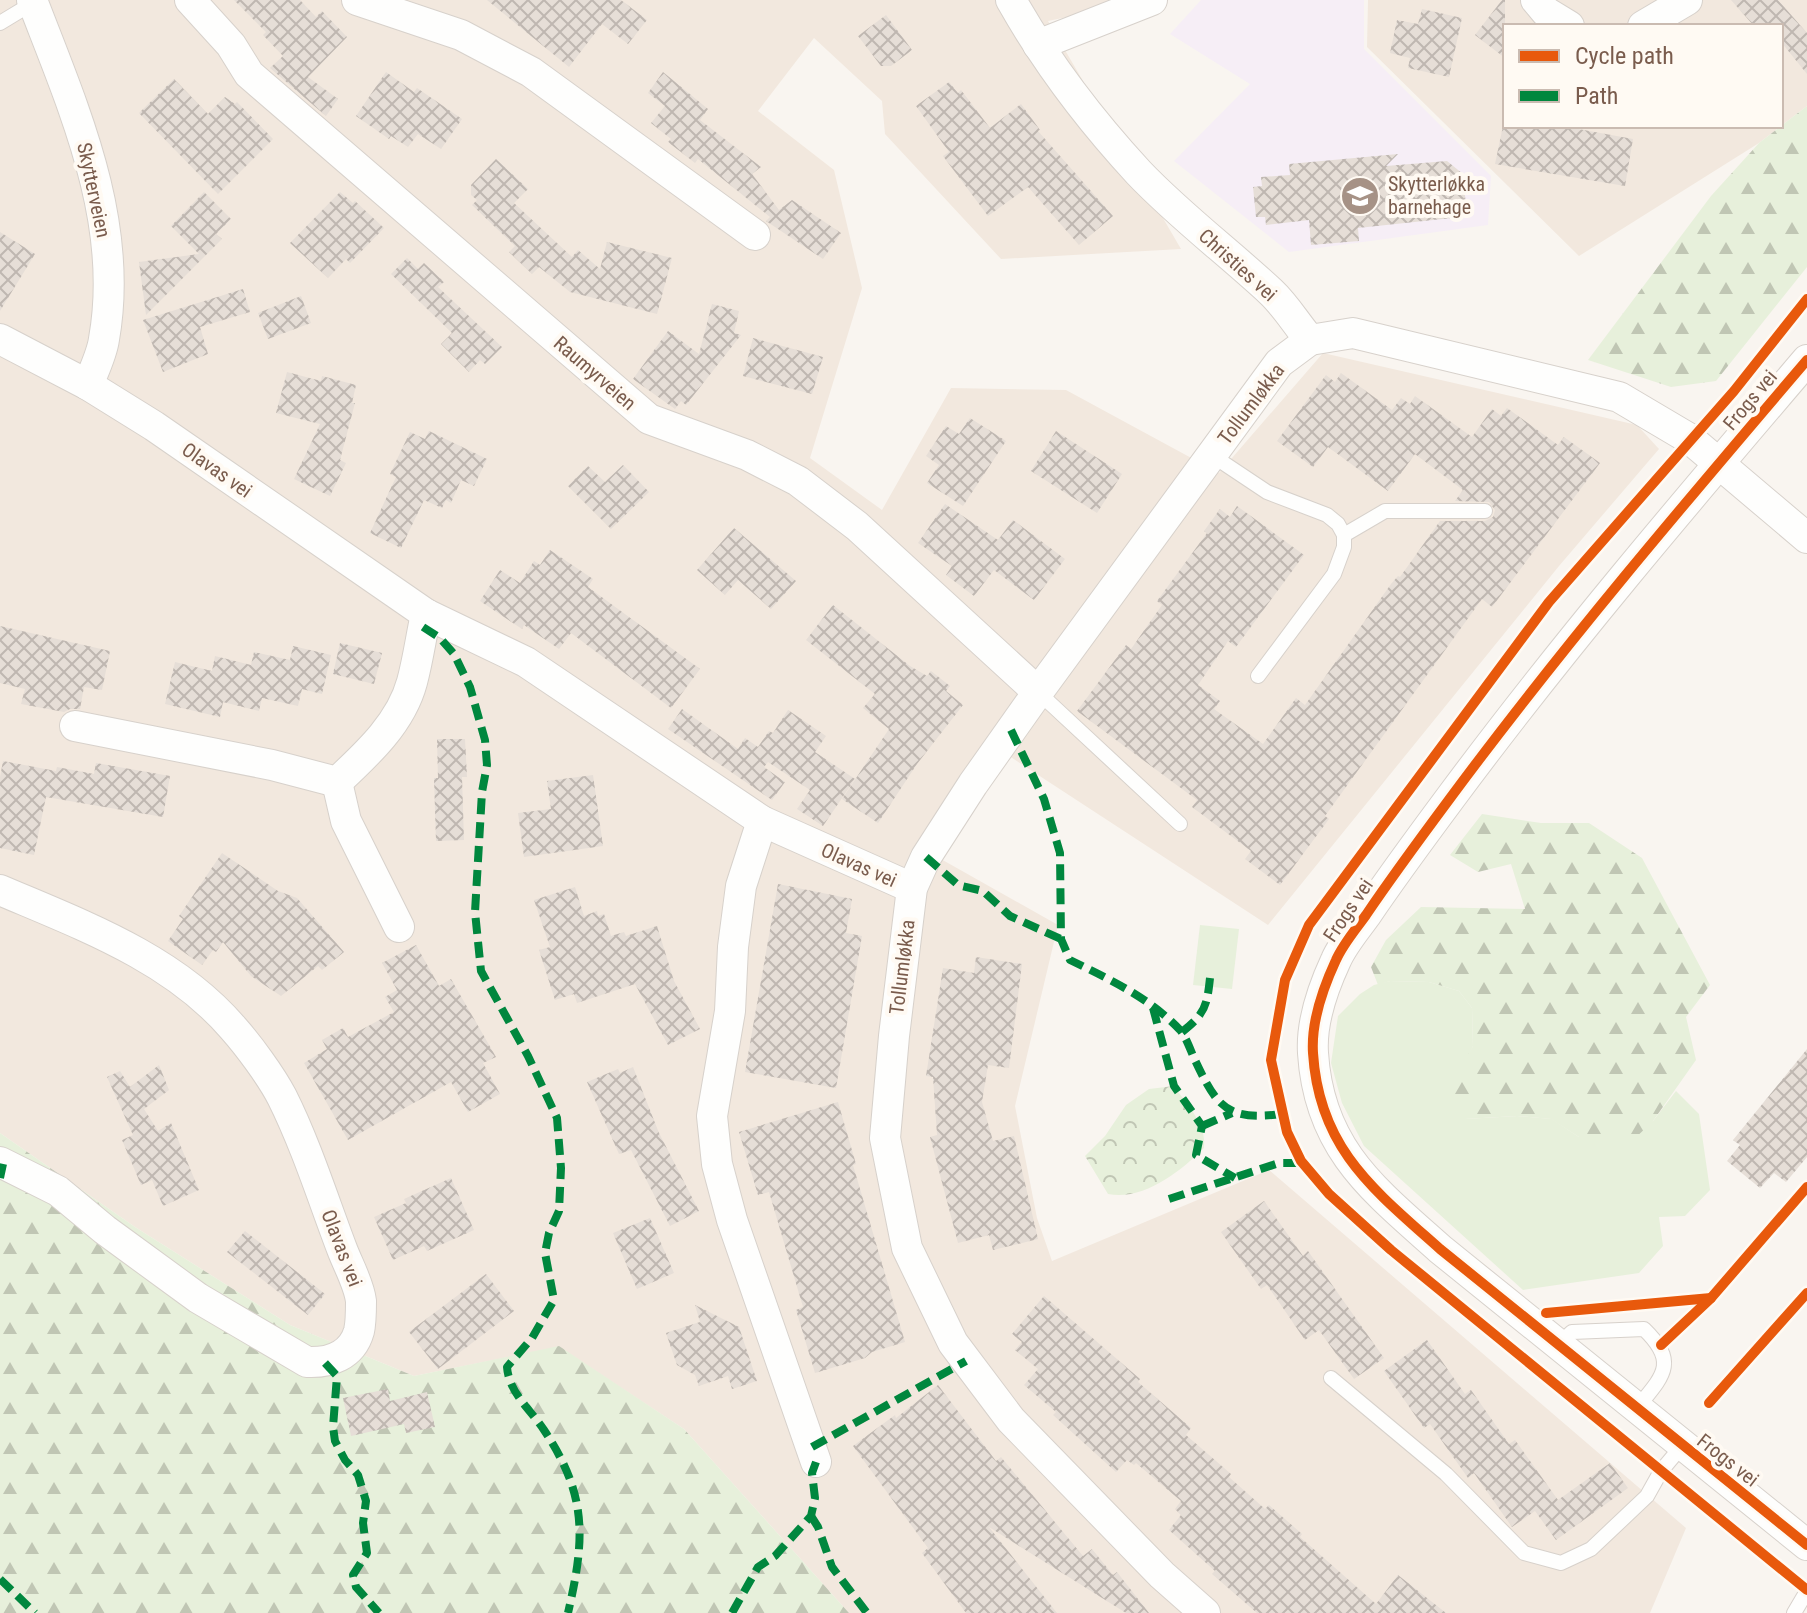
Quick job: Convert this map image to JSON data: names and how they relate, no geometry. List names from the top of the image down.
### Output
{
  "streets": {
    "street": [
      "Skytterveien",
      "Christies vei",
      "Raumyrveien",
      "Frogs vei",
      "Tollumløkka",
      "Olavas vei"
    ]
  },
  "crossings": [
    ["Skytterveien", "Olavas vei"],
    ["Christies vei", "Tollumløkka"],
    ["Raumyrveien", "Tollumløkka"],
    ["Tollumløkka", "Olavas vei"]
  ],
  "places": {
    "school or university": ["Skytterløkka barnehage"]
  },
  "legend": ["Cycle path", "Path"]
}
